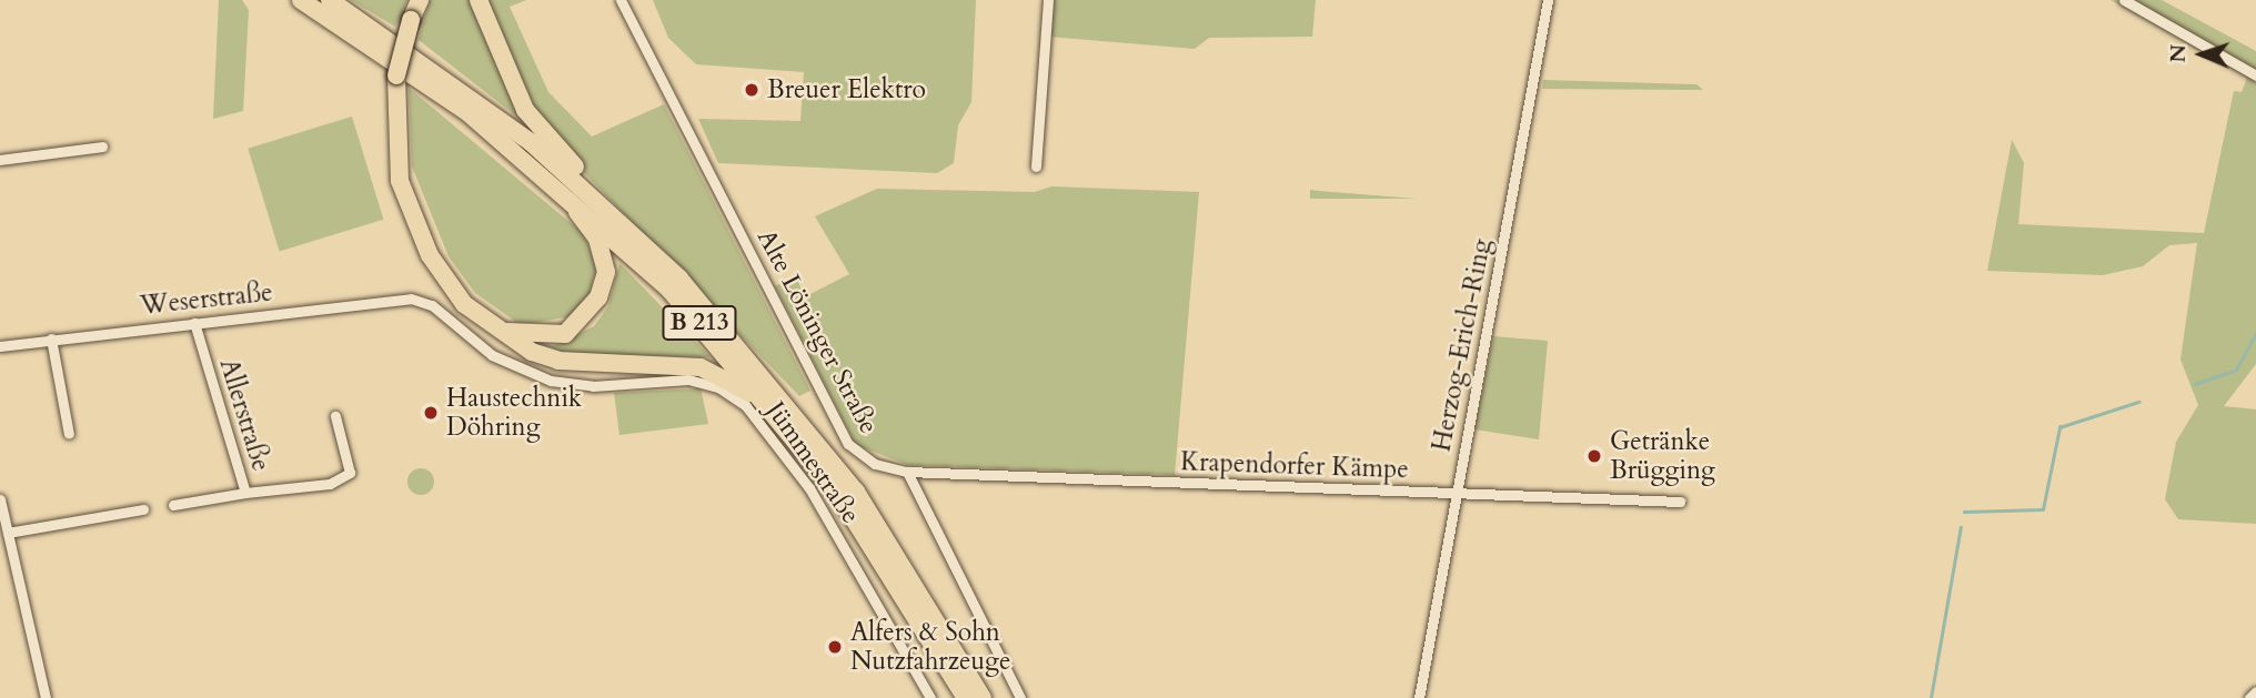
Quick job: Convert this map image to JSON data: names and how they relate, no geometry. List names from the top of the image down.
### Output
{
  "streets": {
    "highway": ["B 213"],
    "street": [
      "Weserstraße",
      "Alte Löninger Straße",
      "Herzog-Erich-Ring",
      "Allerstraße",
      "Jümmestraße",
      "Krapendorfer Kämpe"
    ]
  },
  "crossings": [
    ["Weserstraße", "Allerstraße"],
    ["Weserstraße", "Jümmestraße"],
    ["Alte Löninger Straße", "Krapendorfer Kämpe"],
    ["Herzog-Erich-Ring", "Krapendorfer Kämpe"]
  ],
  "places": [
    "Breuer Elektro",
    "Haustechnik Döhring",
    "Getränke Brügging",
    "Alfers & Sohn Nutzfahrzeuge"
  ],
  "north": "left"
}
